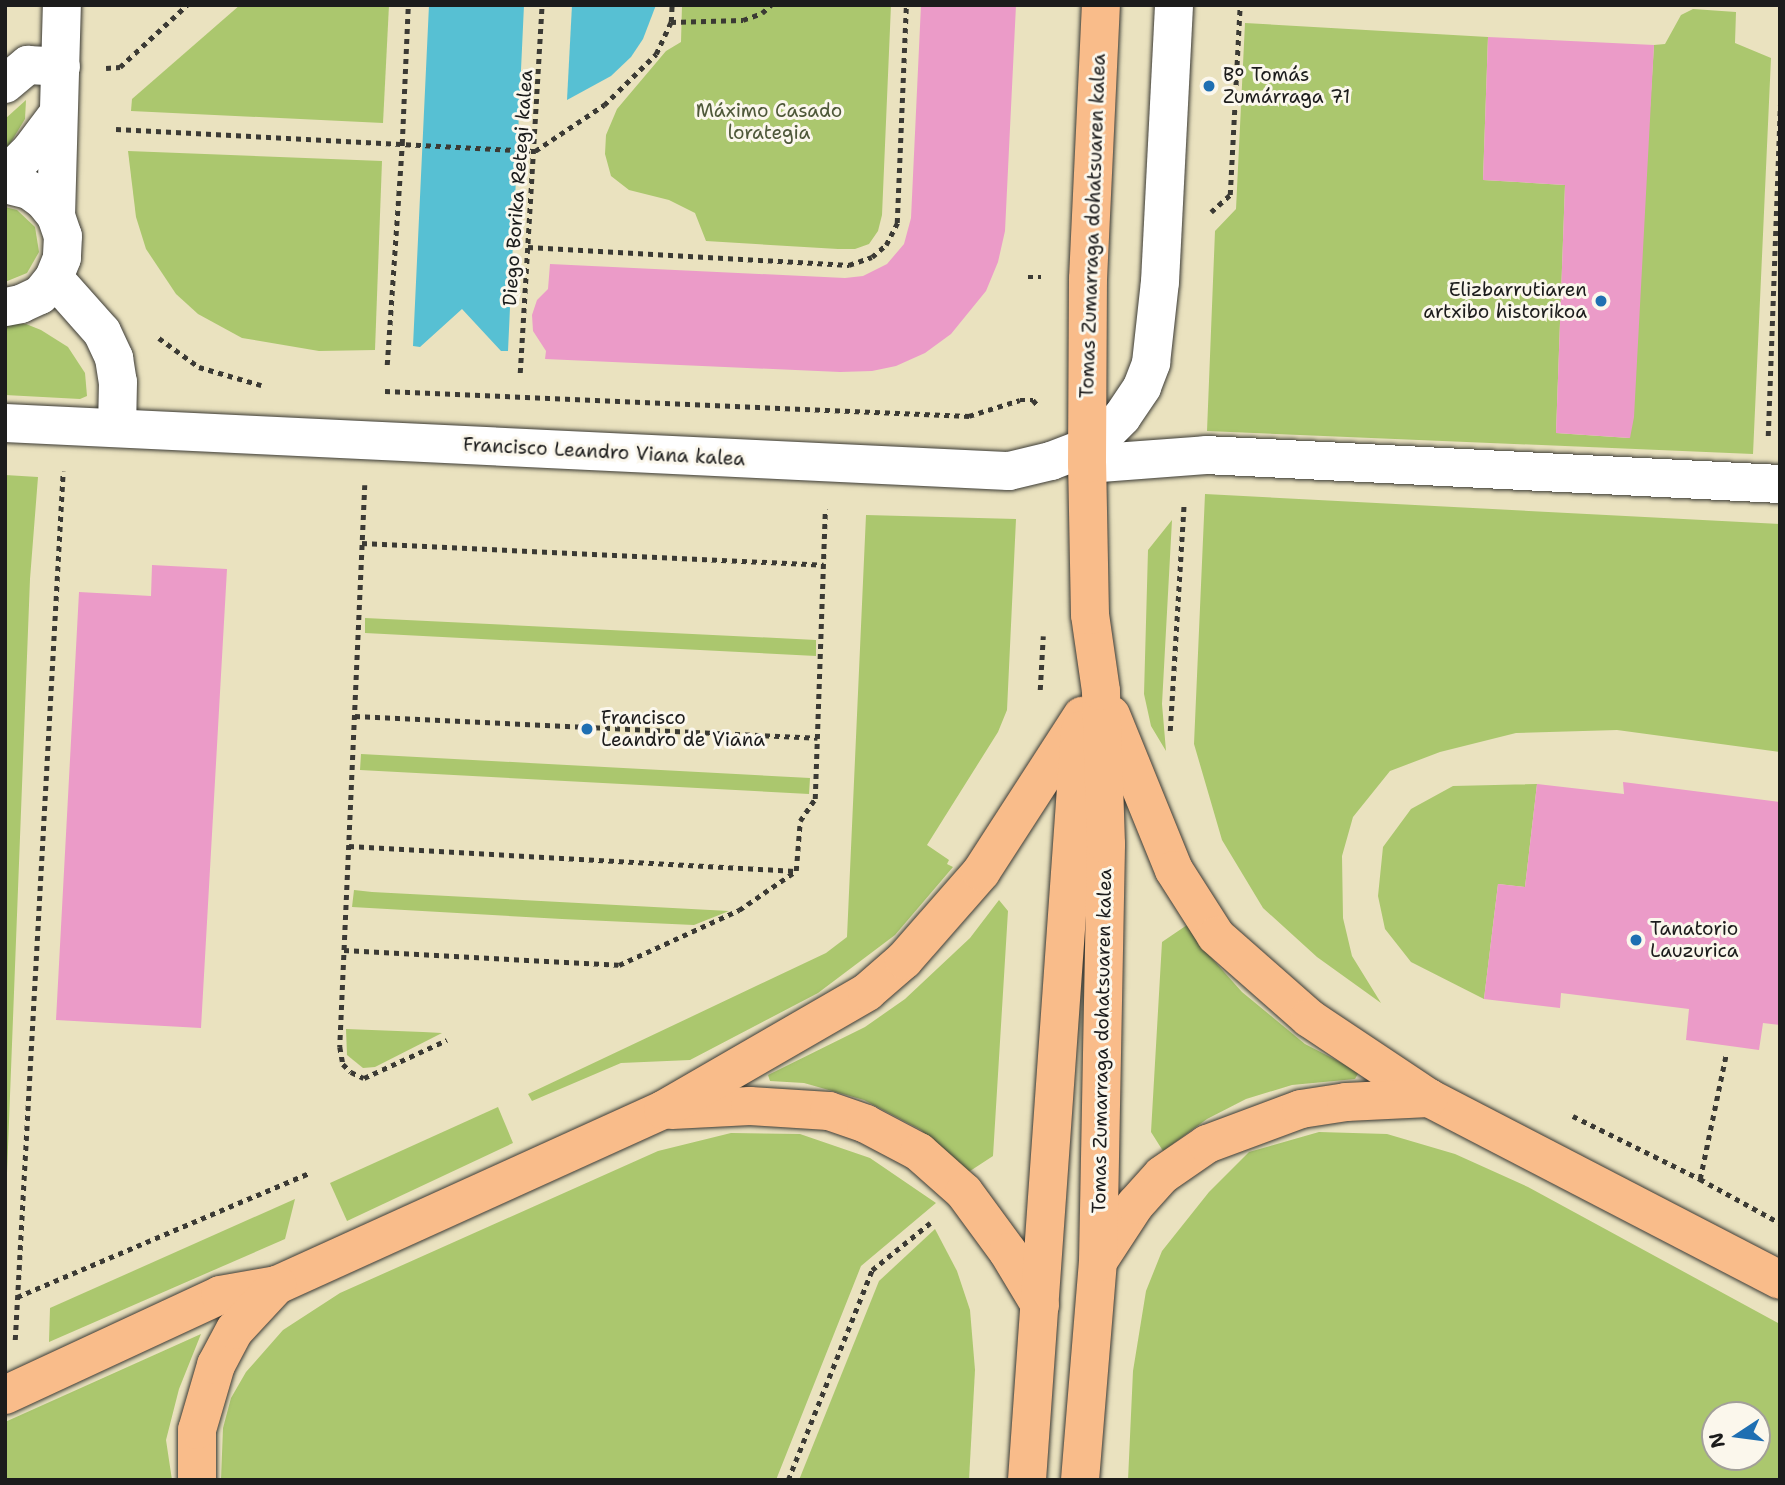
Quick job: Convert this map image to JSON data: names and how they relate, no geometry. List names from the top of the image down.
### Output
{
  "streets": {
    "main road": ["Tomas Zumarraga dohatsuaren kalea"],
    "street": ["Francisco Leandro Viana kalea"],
    "path": ["Diego Borika Retegi kalea"]
  },
  "crossings": [
    ["Tomas Zumarraga dohatsuaren kalea", "Francisco Leandro Viana kalea"]
  ],
  "parks": ["Máximo Casado lorategia"],
  "places": [
    "Bº Tomás Zumárraga 71",
    "Elizbarrutiaren artxibo historikoa",
    "Francisco Leandro de Viana",
    "Tanatorio Lauzurica"
  ],
  "north": "left"
}
